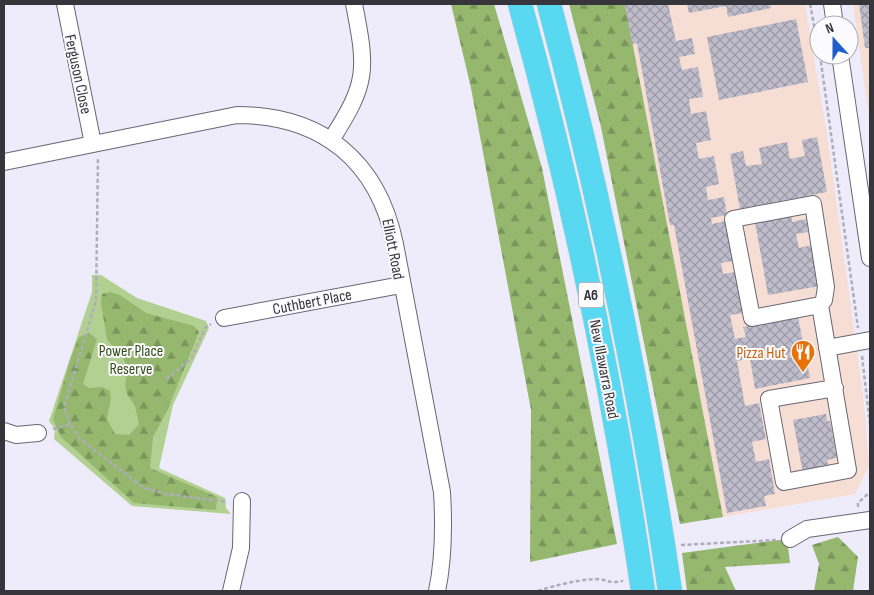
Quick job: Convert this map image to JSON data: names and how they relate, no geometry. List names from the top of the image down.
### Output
{
  "streets": {
    "highway": ["A6", "New Illawarra Road"],
    "street": ["Ferguson Close", "Elliott Road", "Cuthbert Place"]
  },
  "crossings": [
    ["Ferguson Close", "Elliott Road"],
    ["Elliott Road", "Cuthbert Place"]
  ],
  "parks": ["Power Place Reserve"],
  "places": {
    "restaurant": ["Pizza Hut"]
  },
  "north": "top"
}
